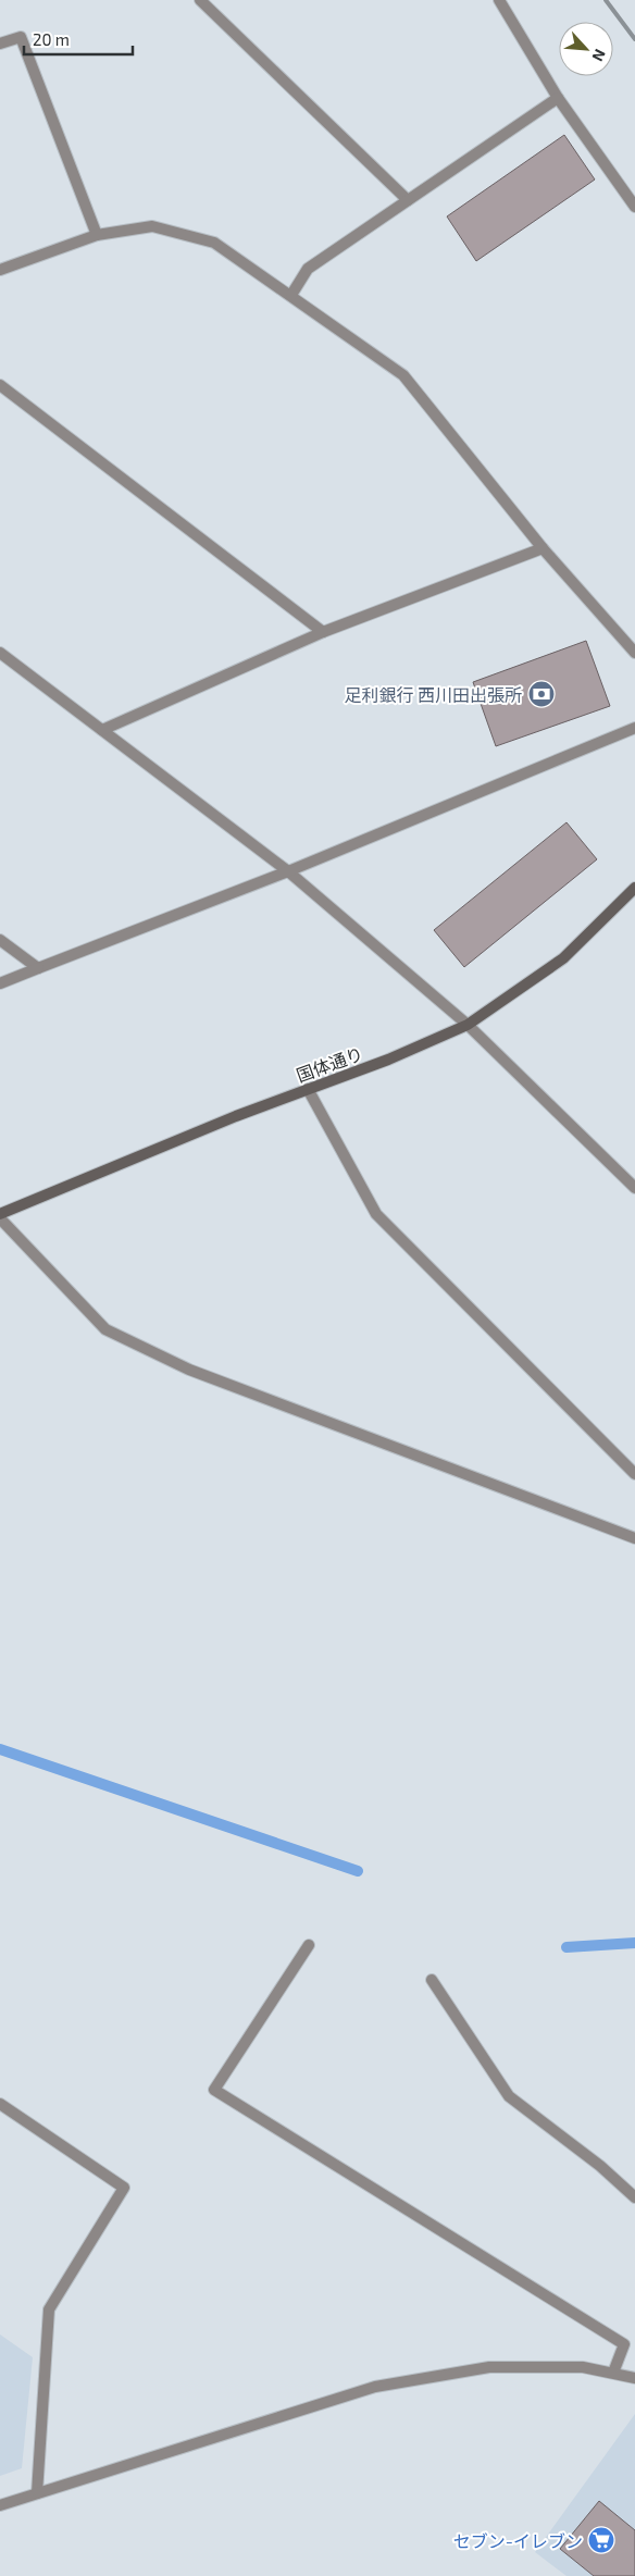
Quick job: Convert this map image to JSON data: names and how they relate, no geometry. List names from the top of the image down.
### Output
{
  "streets": {
    "main road": ["国体通り"]
  },
  "places": {
    "bank": ["足利銀行 西川田出張所"],
    "supermarket": ["セブン-イレブン"]
  },
  "scale_bar": "20 m",
  "north": "bottom right"
}
